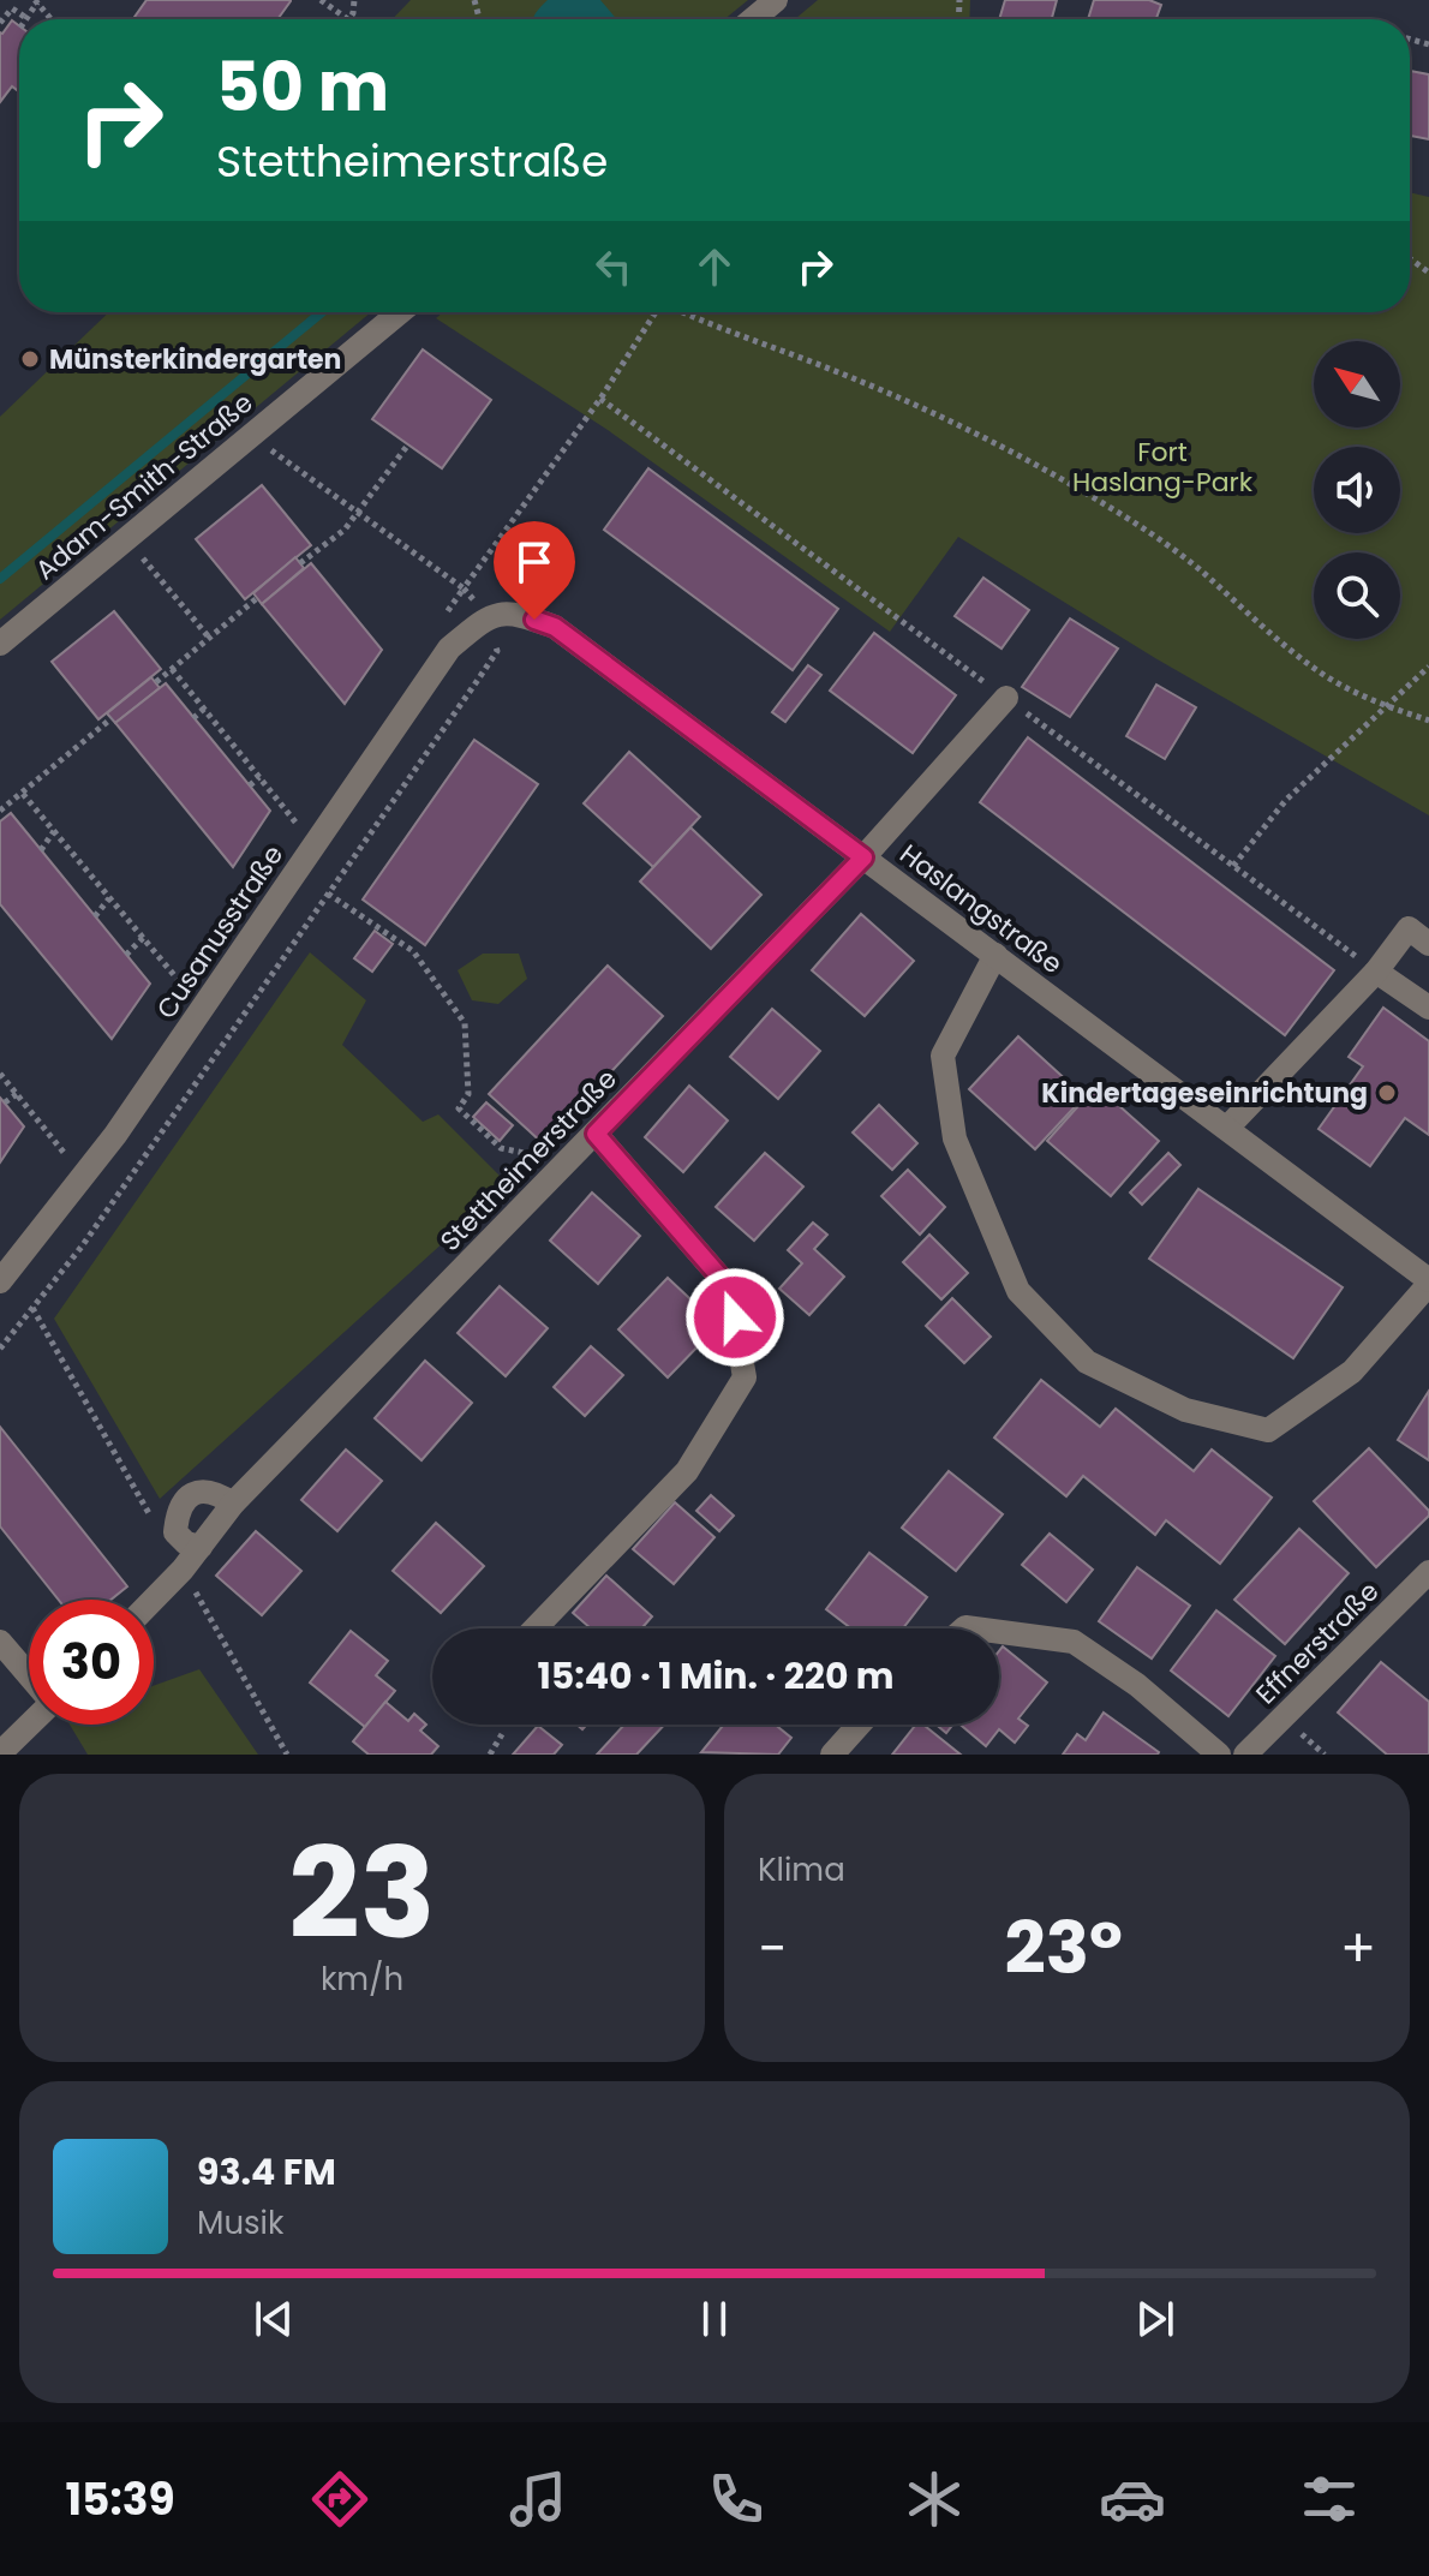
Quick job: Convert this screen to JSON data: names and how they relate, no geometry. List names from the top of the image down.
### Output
{
  "streets": {
    "street": [
      "Adam-Smith-Straße",
      "Haslangstraße",
      "Cusanusstraße",
      "Stettheimerstraße",
      "Effnerstraße"
    ]
  },
  "crossings": [
    ["Haslangstraße", "Cusanusstraße"],
    ["Haslangstraße", "Stettheimerstraße"]
  ],
  "parks": ["Fort Haslang-Park"],
  "places": ["Münsterkindergarten", "Kindertageseinrichtung"],
  "north": "top left",
  "page": {
    "turn": ["50 m", "Stettheimerstraße"],
    "limit": "30",
    "trip": "15:40 · 1 Min. · 220 m",
    "tile": [
      ["23", "km/h"],
      "Klima"
    ],
    "heat": ["−", "23°", "+"],
    "song": ["93.4 FM", "Musik"],
    "tabs": "15:39"
  }
}
